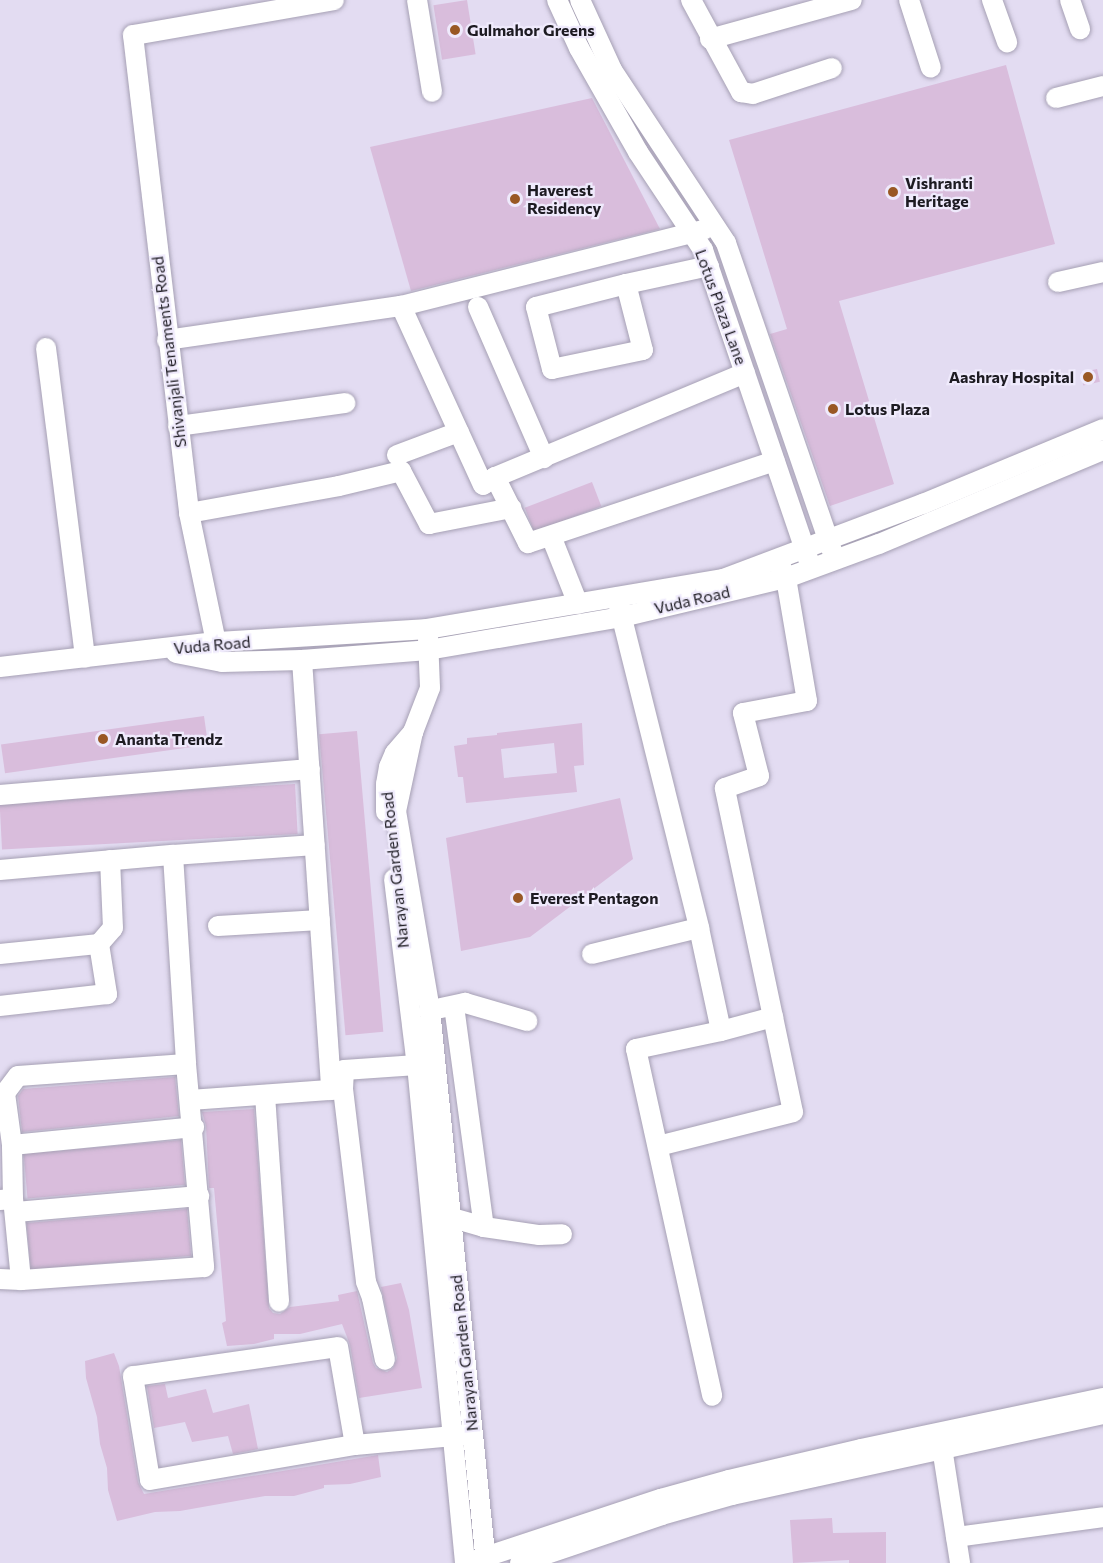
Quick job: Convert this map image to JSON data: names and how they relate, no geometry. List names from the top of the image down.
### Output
{
  "streets": {
    "street": [
      "Lotus Plaza Lane",
      "Shivanjali Tenaments Road",
      "Vuda Road",
      "Narayan Garden Road"
    ]
  },
  "crossings": [
    ["Lotus Plaza Lane", "Vuda Road"],
    ["Shivanjali Tenaments Road", "Vuda Road"]
  ],
  "places": [
    "Gulmahor Greens",
    "Vishranti Heritage",
    "Haverest Residency",
    "Aashray Hospital",
    "Lotus Plaza",
    "Ananta Trendz",
    "Everest Pentagon"
  ]
}
